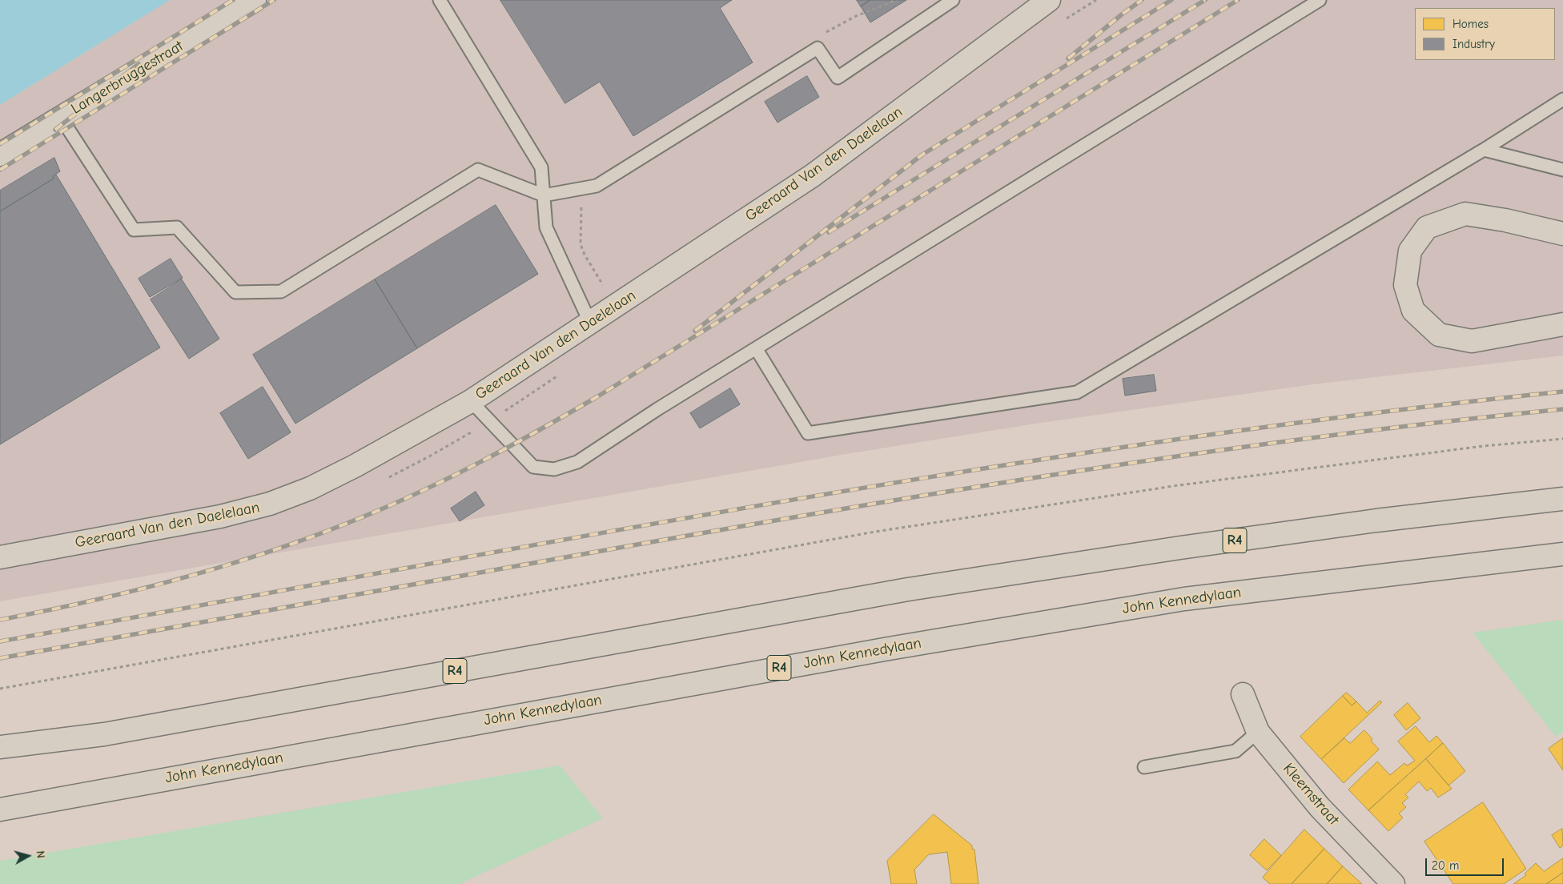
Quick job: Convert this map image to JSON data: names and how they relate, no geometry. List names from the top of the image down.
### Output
{
  "streets": {
    "main road": [
      "Langerbruggestraat",
      "Geeraard Van den Daelelaan",
      "R4",
      "John Kennedylaan",
      "Kleemstraat"
    ]
  },
  "legend": ["Homes", "Industry"],
  "scale_bar": "20 m",
  "north": "right"
}
